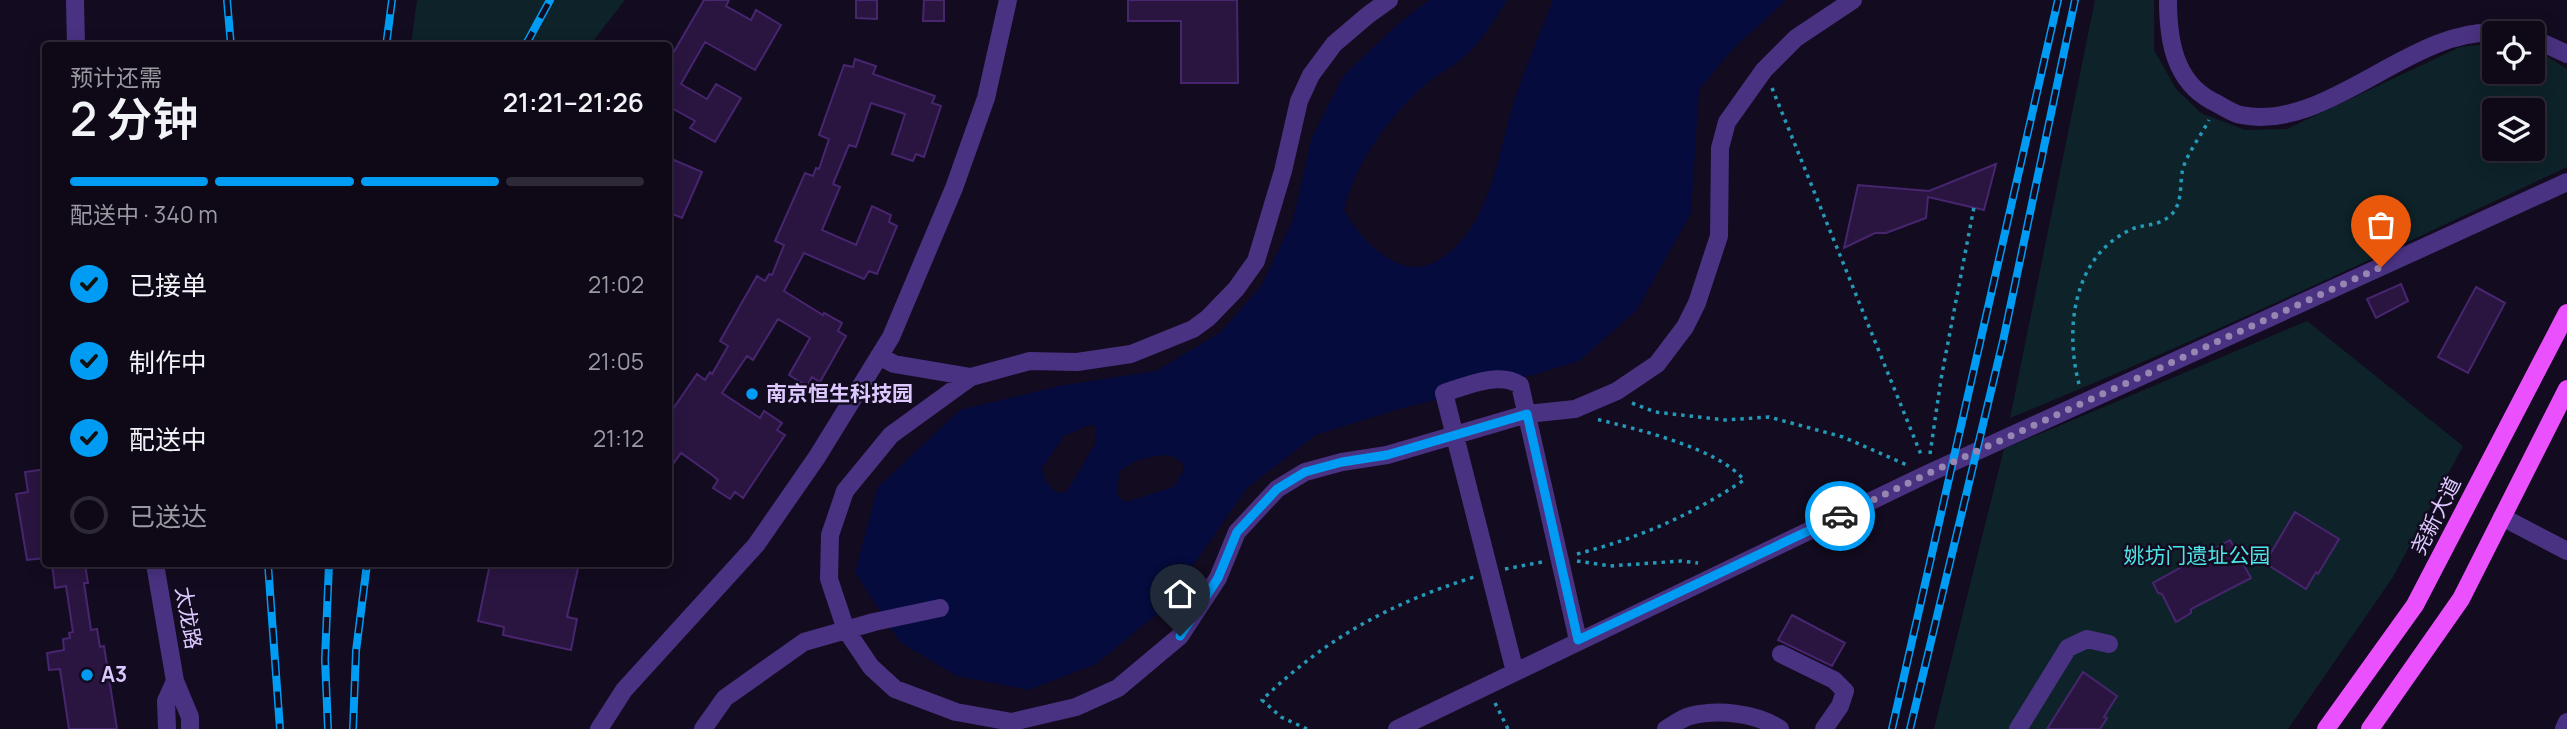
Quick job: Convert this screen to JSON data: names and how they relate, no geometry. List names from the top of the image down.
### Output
{
  "streets": {
    "main road": ["尧新大道"],
    "street": ["太龙路"]
  },
  "parks": ["姚坊门遗址公园"],
  "places": ["南京恒生科技园", "A3"],
  "page": {
    "heading": ["2 分钟", "预计还需", "21:21–21:26"],
    "bar": "配送中 · 340 m",
    "list": [
      ["已接单", "21:02"],
      ["制作中", "21:05"],
      ["配送中", "21:12"],
      "已送达"
    ]
  }
}
